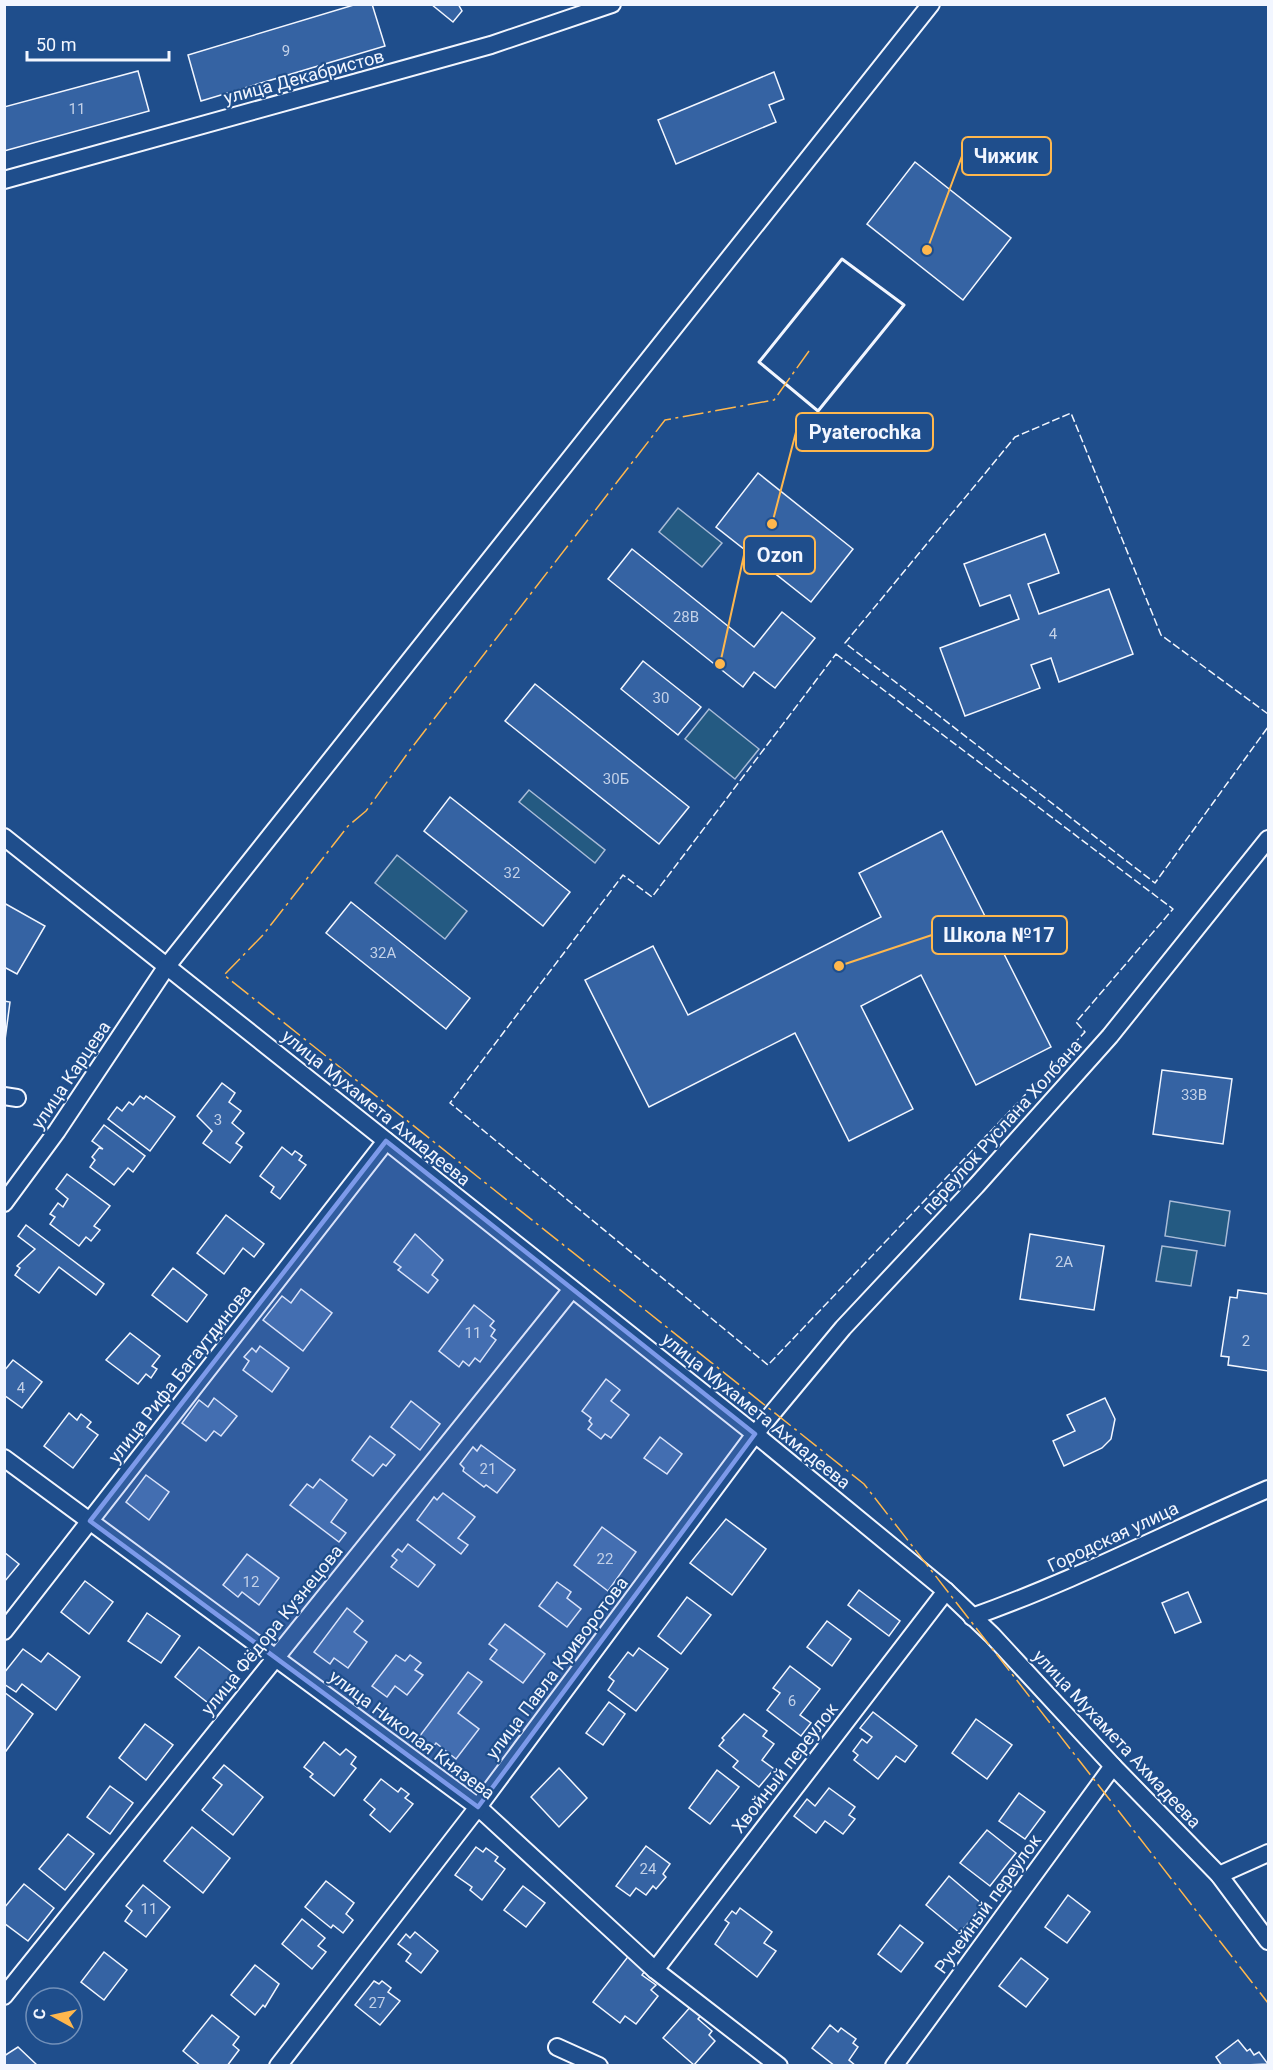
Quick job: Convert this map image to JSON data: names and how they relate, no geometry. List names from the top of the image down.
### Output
{
  "streets": {
    "street": [
      "улица Декабристов",
      "улица Карцева",
      "улица Мухамета Ахмадеева",
      "переулок Руслана Холбана",
      "улица Рифа Багаутдинова",
      "Городская улица",
      "улица Фёдора Кузнецова",
      "улица Павла Криворотова",
      "улица Николая Князева",
      "Хвойный переулок",
      "Ручейный переулок"
    ]
  },
  "crossings": [
    ["улица Карцева", "улица Мухамета Ахмадеева"],
    ["улица Мухамета Ахмадеева", "переулок Руслана Холбана"],
    ["улица Мухамета Ахмадеева", "улица Рифа Багаутдинова"],
    ["улица Мухамета Ахмадеева", "Городская улица"],
    ["улица Мухамета Ахмадеева", "улица Фёдора Кузнецова"],
    ["улица Мухамета Ахмадеева", "улица Павла Криворотова"],
    ["улица Мухамета Ахмадеева", "Хвойный переулок"],
    ["улица Мухамета Ахмадеева", "Ручейный переулок"],
    ["переулок Руслана Холбана", "улица Павла Криворотова"],
    ["улица Рифа Багаутдинова", "улица Николая Князева"],
    ["улица Фёдора Кузнецова", "улица Николая Князева"],
    ["улица Павла Криворотова", "улица Николая Князева"],
    ["улица Николая Князева", "Хвойный переулок"]
  ],
  "places": [
    "Чижик",
    "Pyaterochka",
    "Ozon",
    "Школа №17"
  ],
  "house_numbers": [
    "9",
    "11",
    "28В",
    "4",
    "30",
    "30Б",
    "32",
    "32А",
    "33В",
    "3",
    "2А",
    "11",
    "2",
    "4",
    "21",
    "22",
    "12",
    "6",
    "24",
    "11",
    "27"
  ],
  "scale_bar": "50 m",
  "north": "left"
}
